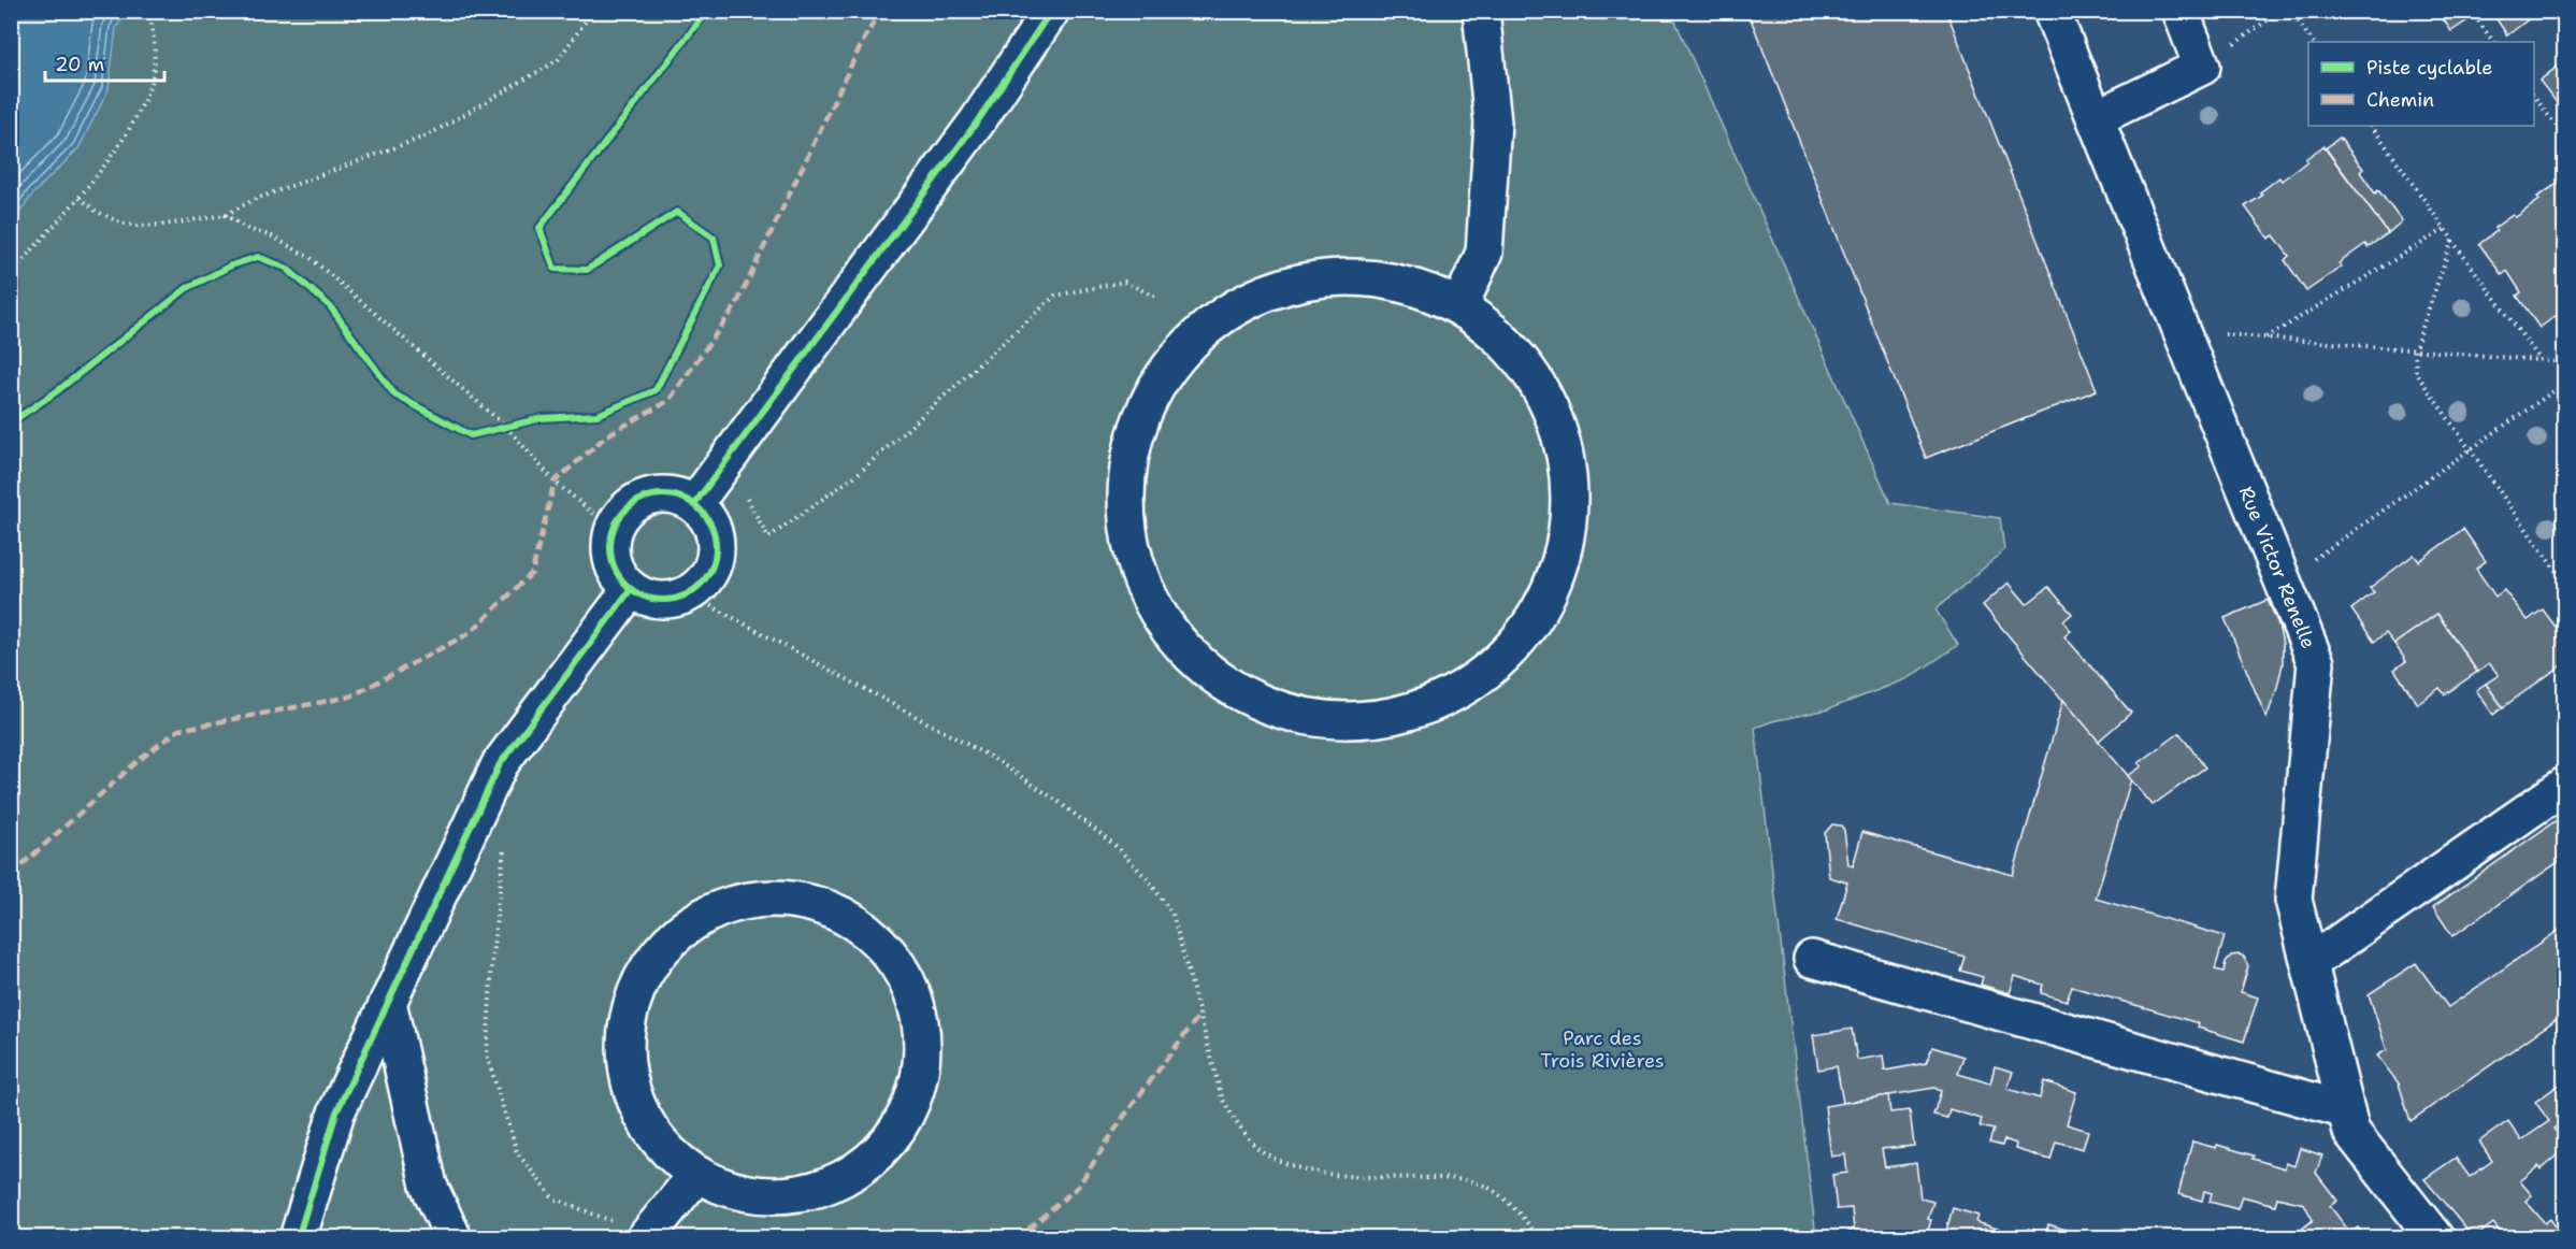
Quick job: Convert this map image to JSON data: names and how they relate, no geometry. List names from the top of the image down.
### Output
{
  "streets": {
    "street": ["Rue Victor Renelle"]
  },
  "parks": ["Parc des Trois Rivières"],
  "legend": ["Piste cyclable", "Chemin"],
  "scale_bar": "20 m"
}
